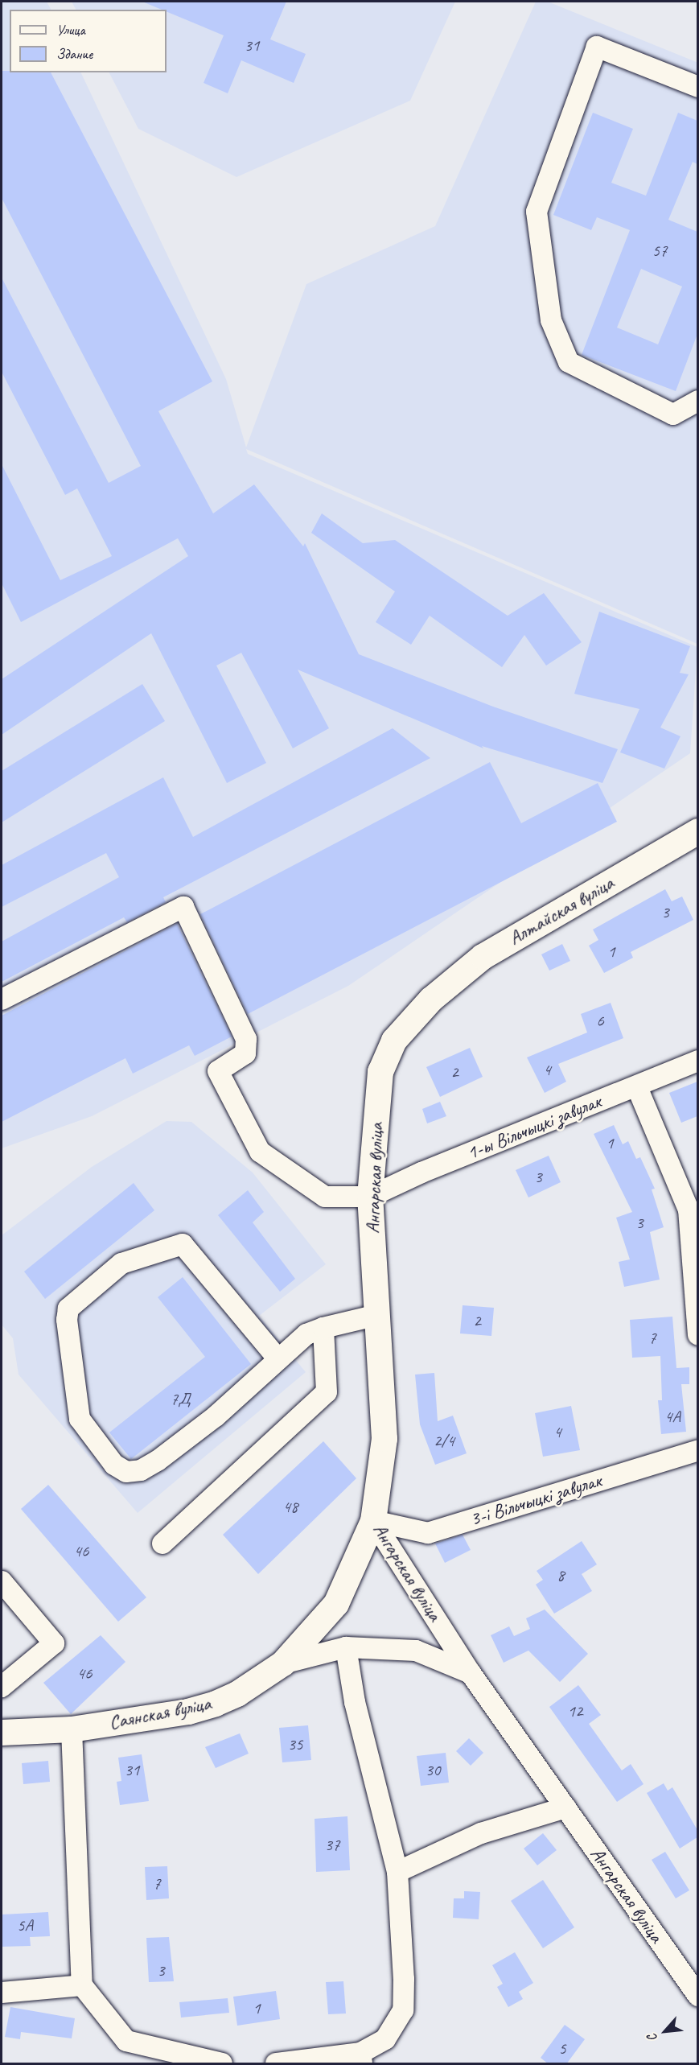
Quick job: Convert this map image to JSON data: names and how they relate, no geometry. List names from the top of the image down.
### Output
{
  "streets": {
    "main road": ["Алтайская вуліца", "Ангарская вуліца", "Саянская вуліца"],
    "street": ["1-ы Вільчыцкі завулак", "3-і Вільчыцкі завулак"]
  },
  "crossings": [
    ["Алтайская вуліца", "Ангарская вуліца"],
    ["1-ы Вільчыцкі завулак", "Ангарская вуліца"],
    ["Ангарская вуліца", "3-і Вільчыцкі завулак"],
    ["Ангарская вуліца", "Саянская вуліца"],
    ["3-і Вільчыцкі завулак", "Саянская вуліца"]
  ],
  "house_numbers": [
    "31",
    "57",
    "3",
    "1",
    "6",
    "4",
    "2",
    "1",
    "3",
    "3",
    "2",
    "7",
    "7Д",
    "4А",
    "4",
    "2/4",
    "48",
    "46",
    "8",
    "46",
    "12",
    "35",
    "31",
    "30",
    "37",
    "7",
    "5А",
    "3",
    "1",
    "5"
  ],
  "legend": ["Улица", "Здание"],
  "north": "bottom left"
}
